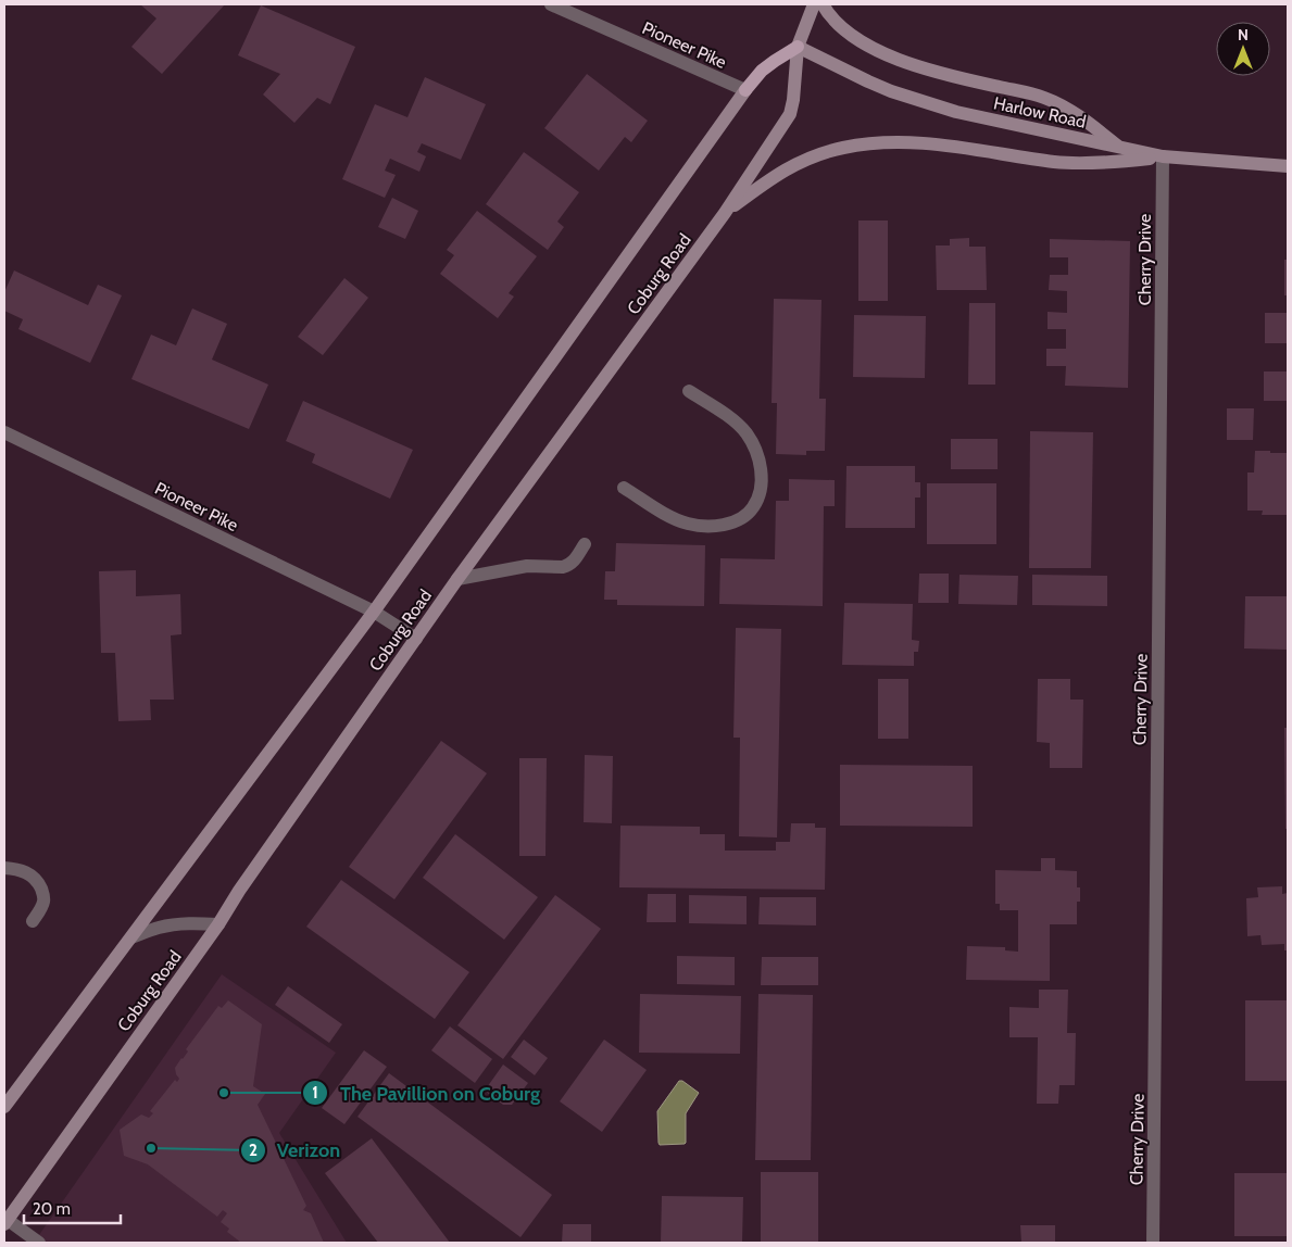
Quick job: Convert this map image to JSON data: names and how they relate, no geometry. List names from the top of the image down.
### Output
{
  "streets": {
    "main road": ["Harlow Road", "Coburg Road"],
    "street": ["Pioneer Pike", "Cherry Drive"]
  },
  "crossings": [
    ["Pioneer Pike", "Coburg Road"],
    ["Harlow Road", "Cherry Drive"],
    ["Harlow Road", "Coburg Road"]
  ],
  "places": ["The Pavillion on Coburg", "Verizon"],
  "scale_bar": "20 m",
  "north": "top"
}
